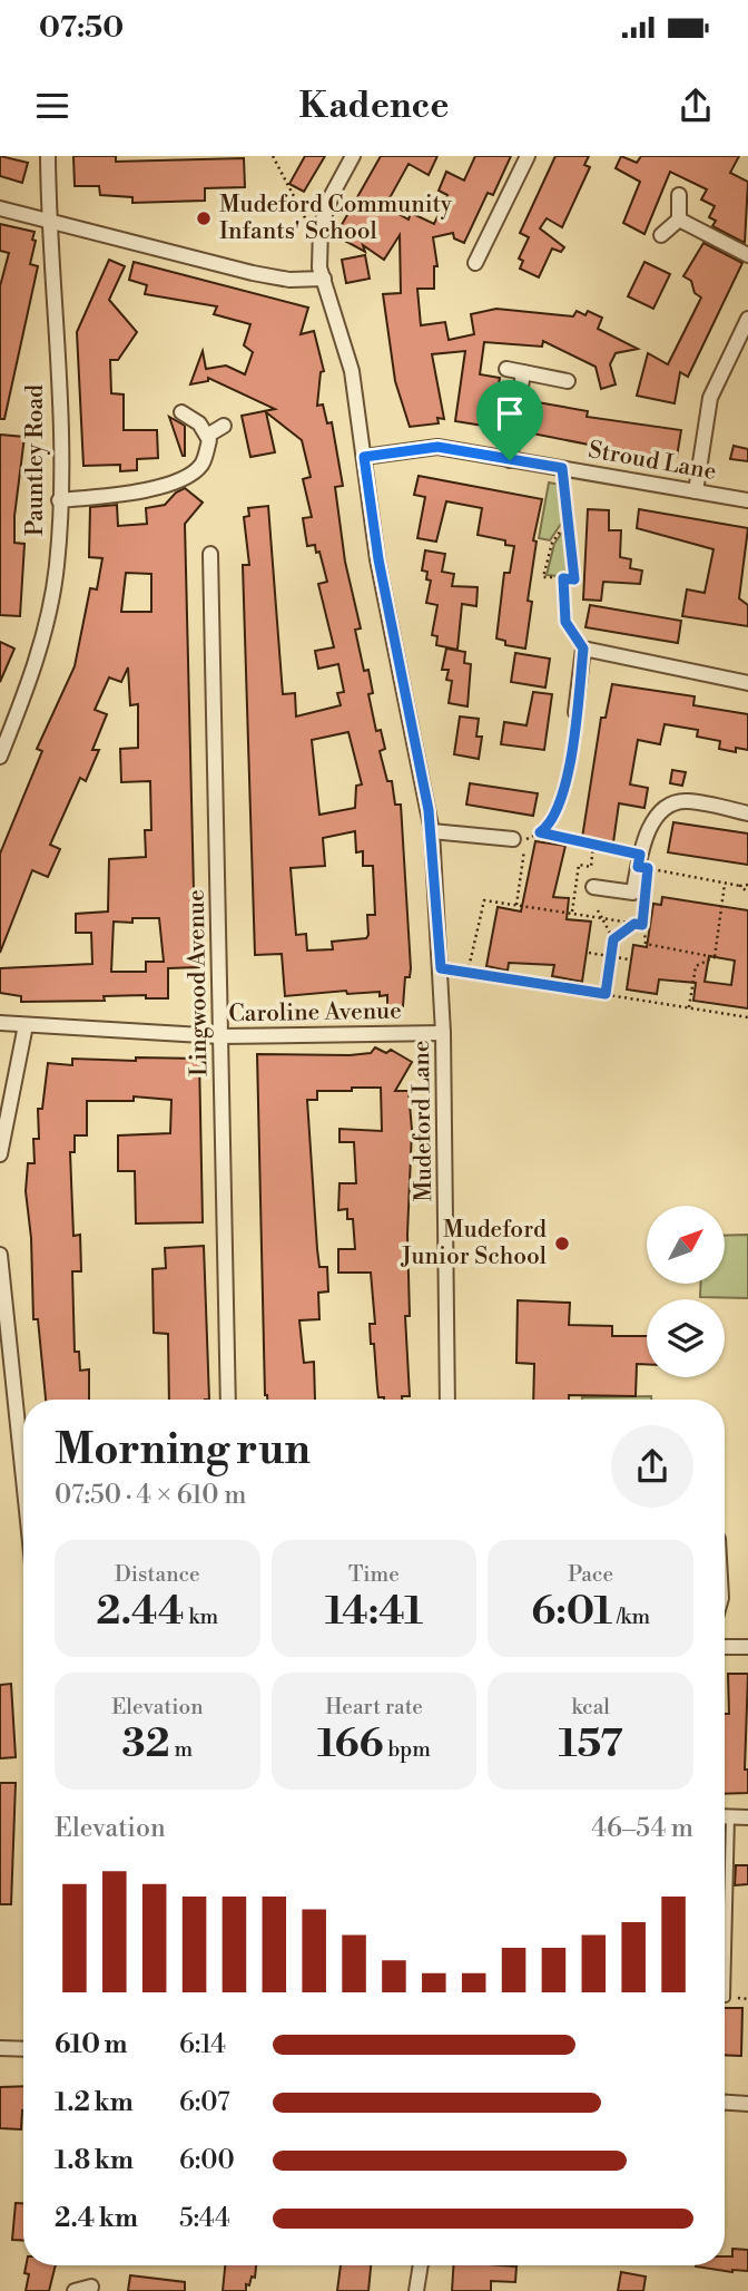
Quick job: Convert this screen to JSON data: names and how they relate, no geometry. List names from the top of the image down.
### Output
{
  "streets": {
    "street": [
      "Pauntley Road",
      "Stroud Lane",
      "Lingwood Avenue",
      "Caroline Avenue",
      "Mudeford Lane"
    ]
  },
  "crossings": [
    ["Stroud Lane", "Mudeford Lane"],
    ["Lingwood Avenue", "Caroline Avenue"],
    ["Caroline Avenue", "Mudeford Lane"]
  ],
  "places": ["Mudeford Community Infants' School", "Mudeford Junior School"],
  "north": "top right",
  "page": {
    "status": "07:50",
    "header": "Kadence",
    "heading": ["Morning run", "07:50 · 4 × 610 m"],
    "stats": [
      ["Distance", "2.44 km"],
      ["Time", "14:41"],
      ["Pace", "6:01 /km"],
      ["Elevation", "32 m"],
      ["Heart rate", "166 bpm"],
      ["kcal", "157"]
    ],
    "chart": ["Elevation", "46–54 m"],
    "list": [
      {
        "name": "610 m",
        "note": "6:14"
      },
      {
        "name": "1.2 km",
        "note": "6:07"
      },
      {
        "name": "1.8 km",
        "note": "6:00"
      },
      {
        "name": "2.4 km",
        "note": "5:44"
      }
    ]
  }
}
